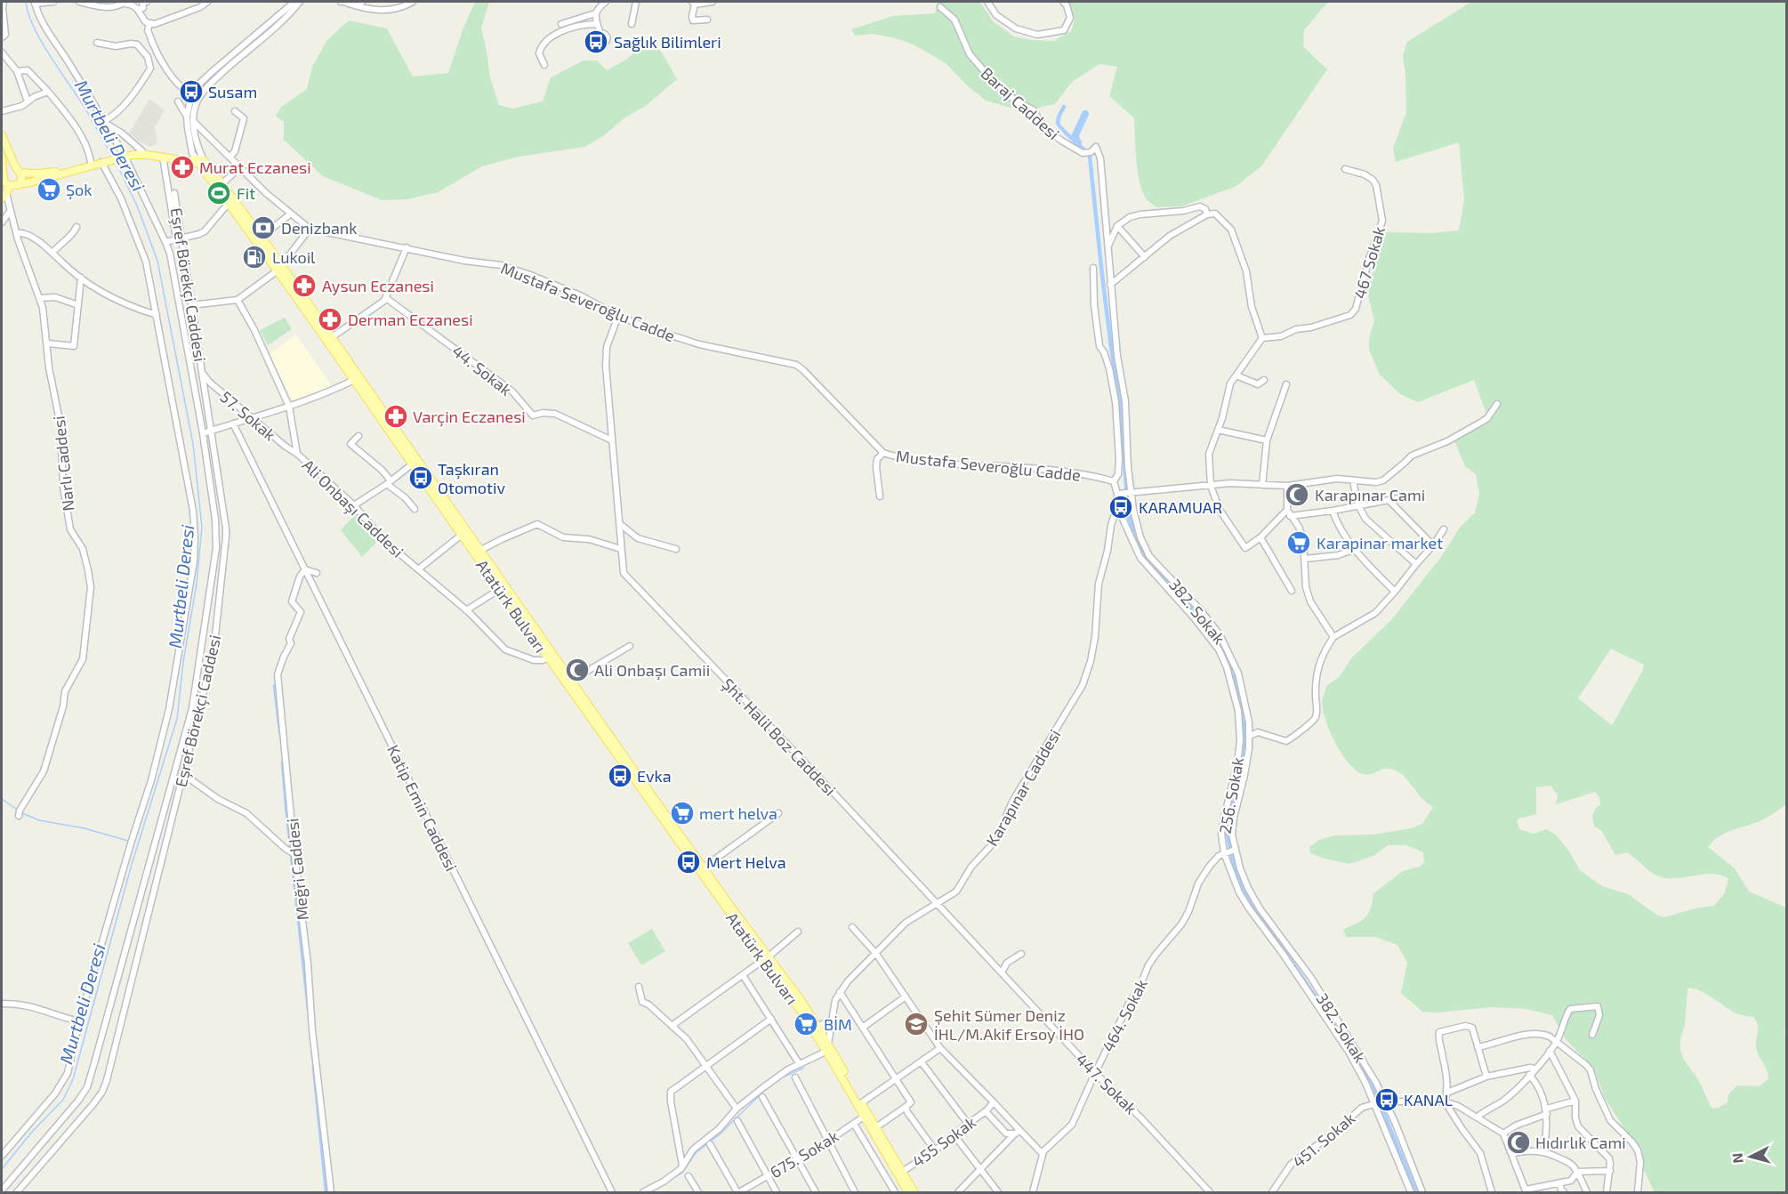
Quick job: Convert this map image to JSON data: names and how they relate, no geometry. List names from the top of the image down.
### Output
{
  "streets": {
    "main road": ["Atatürk Bulvarı"],
    "street": [
      "Baraj Caddesi",
      "467 Sokak",
      "Eşref Börekçi Caddesi",
      "Mustafa Severoğlu Cadde",
      "44. Sokak",
      "57. Sokak",
      "Narlı Caddesi",
      "Ali Onbaşı Caddesi",
      "382. Sokak",
      "Şht. Halil Boz Caddesi",
      "Karapınar Caddesi",
      "256. Sokak",
      "Katip Emin Caddesi",
      "Meğri Caddesi",
      "464. Sokak",
      "447. Sokak",
      "451. Sokak",
      "455 Sokak",
      "675. Sokak"
    ]
  },
  "crossings": [
    ["Baraj Caddesi", "382. Sokak"],
    ["Eşref Börekçi Caddesi", "57. Sokak"],
    ["Mustafa Severoğlu Cadde", "Şht. Halil Boz Caddesi"],
    ["Mustafa Severoğlu Cadde", "256. Sokak"],
    ["44. Sokak", "Şht. Halil Boz Caddesi"],
    ["57. Sokak", "Ali Onbaşı Caddesi"],
    ["Ali Onbaşı Caddesi", "Atatürk Bulvarı"],
    ["Atatürk Bulvarı", "Karapınar Caddesi"],
    ["Atatürk Bulvarı", "675. Sokak"],
    ["382. Sokak", "256. Sokak"],
    ["382. Sokak", "464. Sokak"],
    ["382. Sokak", "451. Sokak"],
    ["Şht. Halil Boz Caddesi", "Karapınar Caddesi"],
    ["Şht. Halil Boz Caddesi", "447. Sokak"],
    ["Karapınar Caddesi", "256. Sokak"],
    ["Karapınar Caddesi", "447. Sokak"],
    ["256. Sokak", "464. Sokak"],
    ["256. Sokak", "451. Sokak"],
    ["Katip Emin Caddesi", "Meğri Caddesi"],
    ["464. Sokak", "447. Sokak"]
  ],
  "water": ["Murtbeli Deresi"],
  "places": {
    "bus stop": [
      "Sağlık Bilimleri",
      "Susam",
      "Taşkıran Otomotiv",
      "KARAMUAR",
      "Evka",
      "Mert Helva",
      "KANAL"
    ],
    "pharmacy": [
      "Murat Eczanesi",
      "Aysun Eczanesi",
      "Derman Eczanesi",
      "Varçin Eczanesi"
    ],
    "supermarket": [
      "Şok",
      "Karapinar market",
      "mert helva",
      "BİM"
    ],
    "sports": ["Fit"],
    "bank": ["Denizbank"],
    "fuel station": ["Lukoil"],
    "mosque": ["Karapınar Cami", "Ali Onbaşı Camii", "Hıdırlık Cami"],
    "school or university": ["Şehit Sümer Deniz İHL/M.Akif Ersoy İHO"]
  },
  "north": "left"
}
